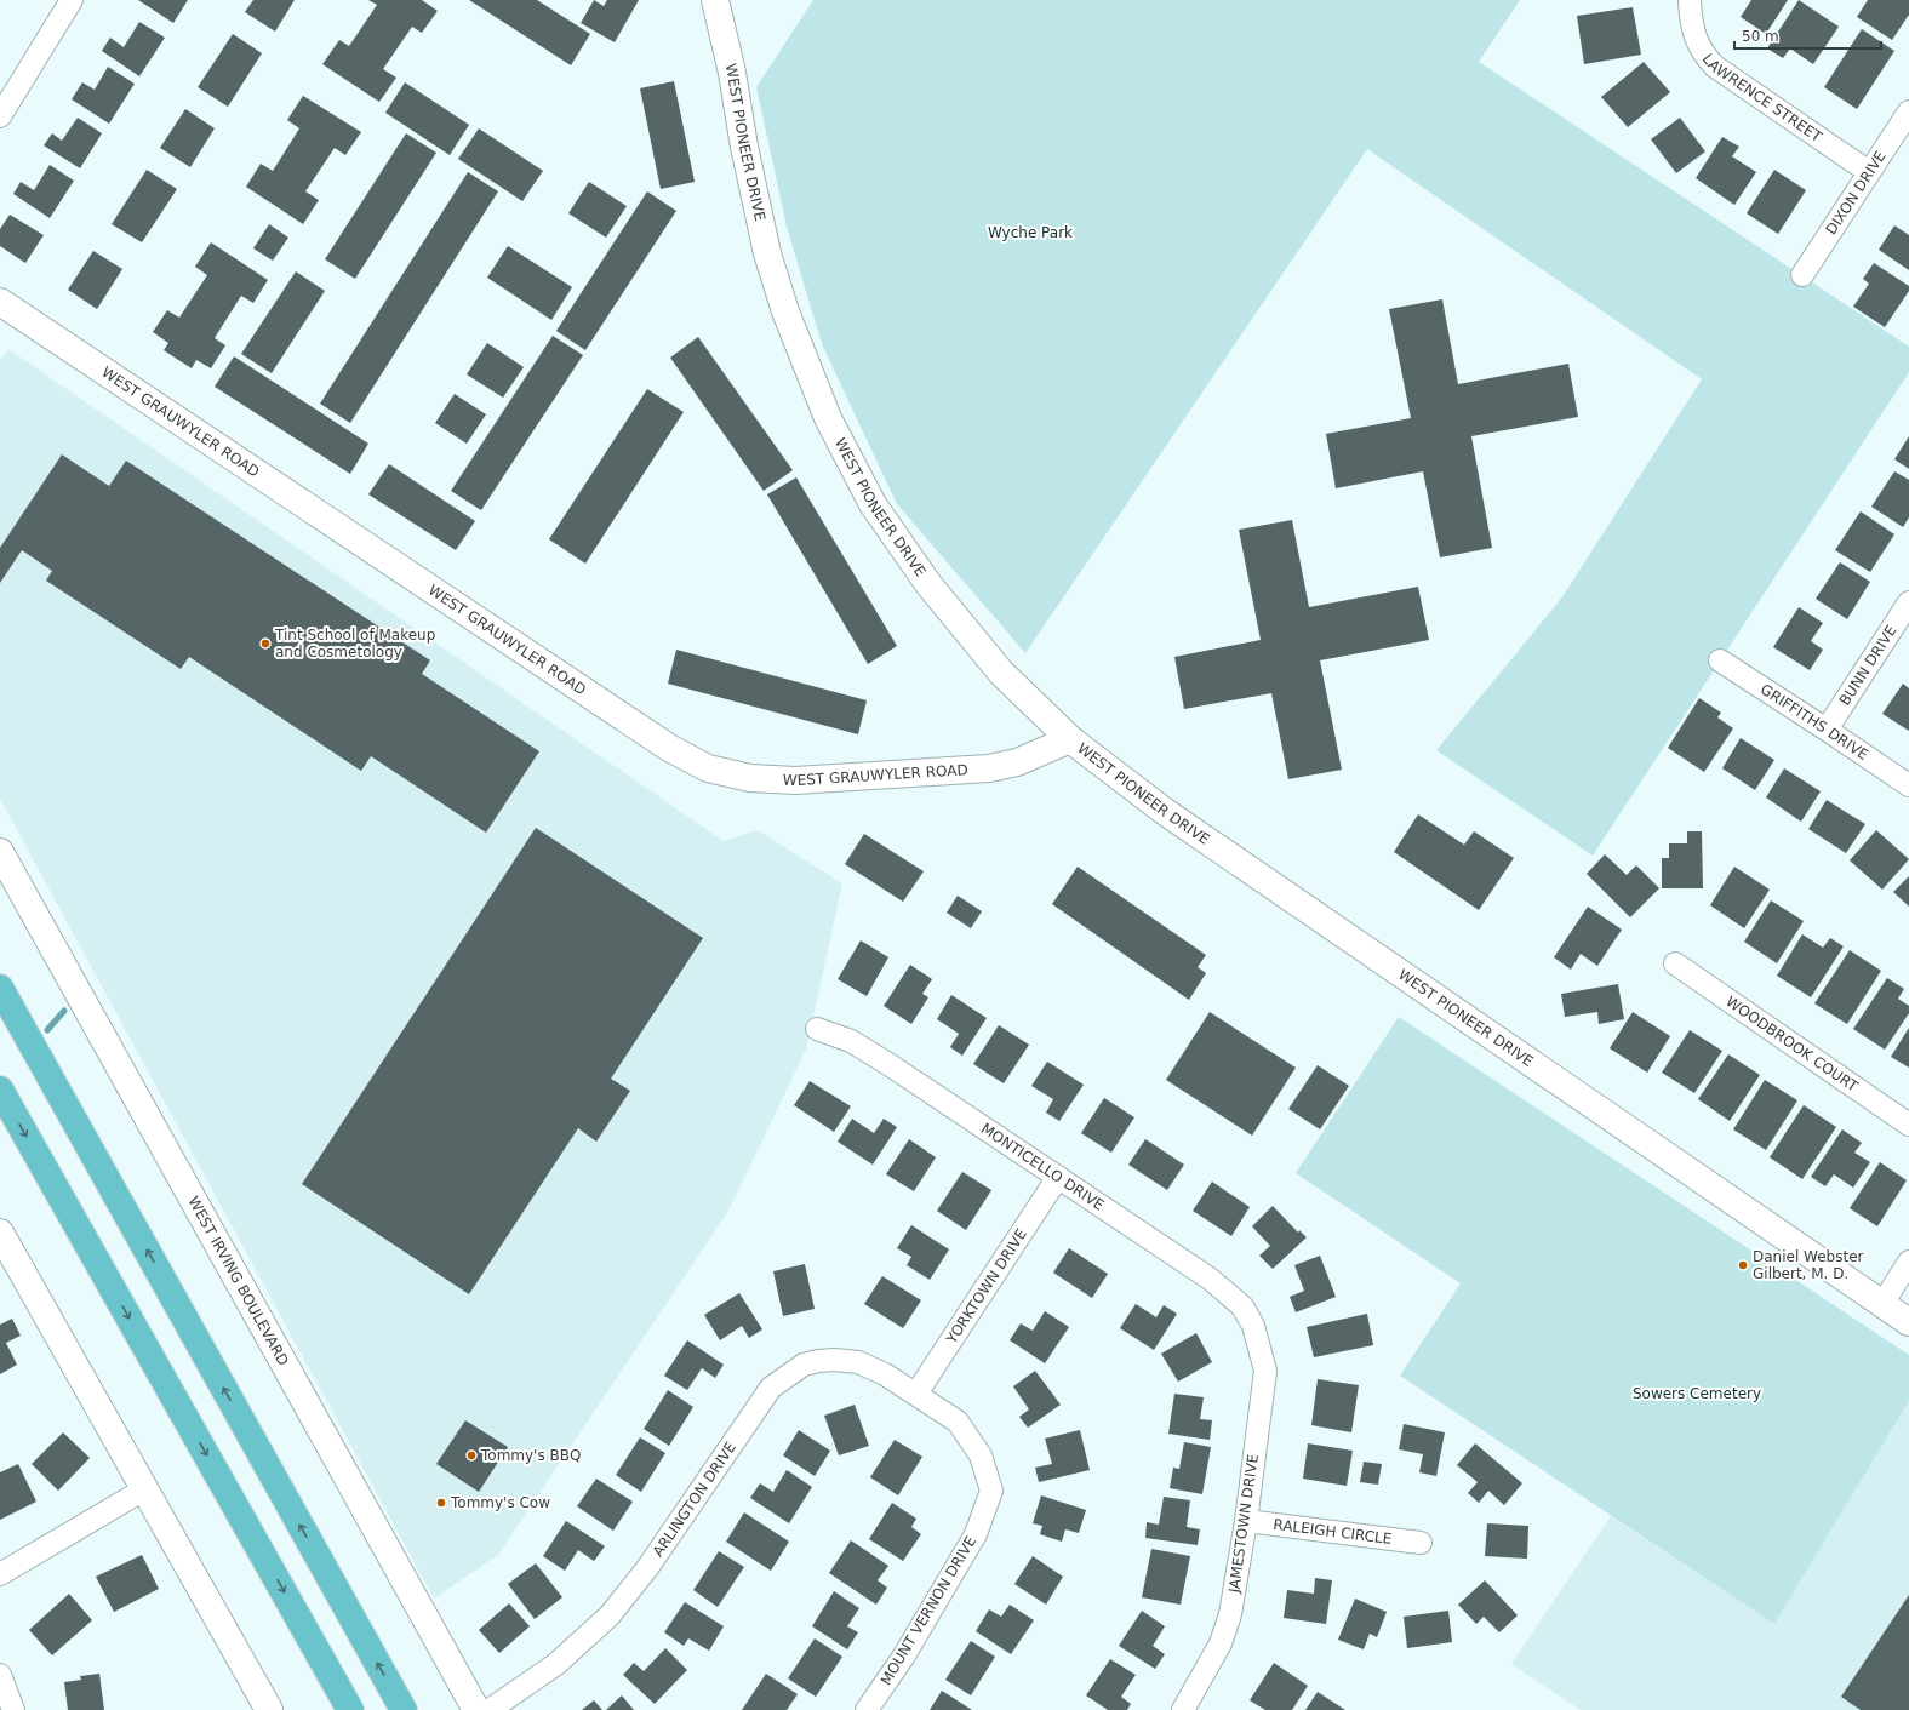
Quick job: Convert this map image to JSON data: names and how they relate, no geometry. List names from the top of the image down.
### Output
{
  "streets": {
    "main road": ["WEST PIONEER DRIVE", "WEST GRAUWYLER ROAD", "WEST IRVING BOULEVARD"],
    "street": [
      "LAWRENCE STREET",
      "DIXON DRIVE",
      "BUNN DRIVE",
      "GRIFFITHS DRIVE",
      "WOODBROOK COURT",
      "MONTICELLO DRIVE",
      "YORKTOWN DRIVE",
      "ARLINGTON DRIVE",
      "JAMESTOWN DRIVE",
      "RALEIGH CIRCLE",
      "MOUNT VERNON DRIVE"
    ]
  },
  "crossings": [
    ["LAWRENCE STREET", "DIXON DRIVE"],
    ["WEST PIONEER DRIVE", "WEST GRAUWYLER ROAD"],
    ["BUNN DRIVE", "GRIFFITHS DRIVE"],
    ["MONTICELLO DRIVE", "YORKTOWN DRIVE"],
    ["MONTICELLO DRIVE", "JAMESTOWN DRIVE"],
    ["YORKTOWN DRIVE", "ARLINGTON DRIVE"],
    ["YORKTOWN DRIVE", "MOUNT VERNON DRIVE"],
    ["ARLINGTON DRIVE", "MOUNT VERNON DRIVE"],
    ["JAMESTOWN DRIVE", "RALEIGH CIRCLE"]
  ],
  "parks": ["Wyche Park", "Sowers Cemetery"],
  "places": [
    "Tint School of Makeup and Cosmetology",
    "Daniel Webster Gilbert, M. D.",
    "Tommy's BBQ",
    "Tommy's Cow"
  ],
  "scale_bar": "50 m"
}
